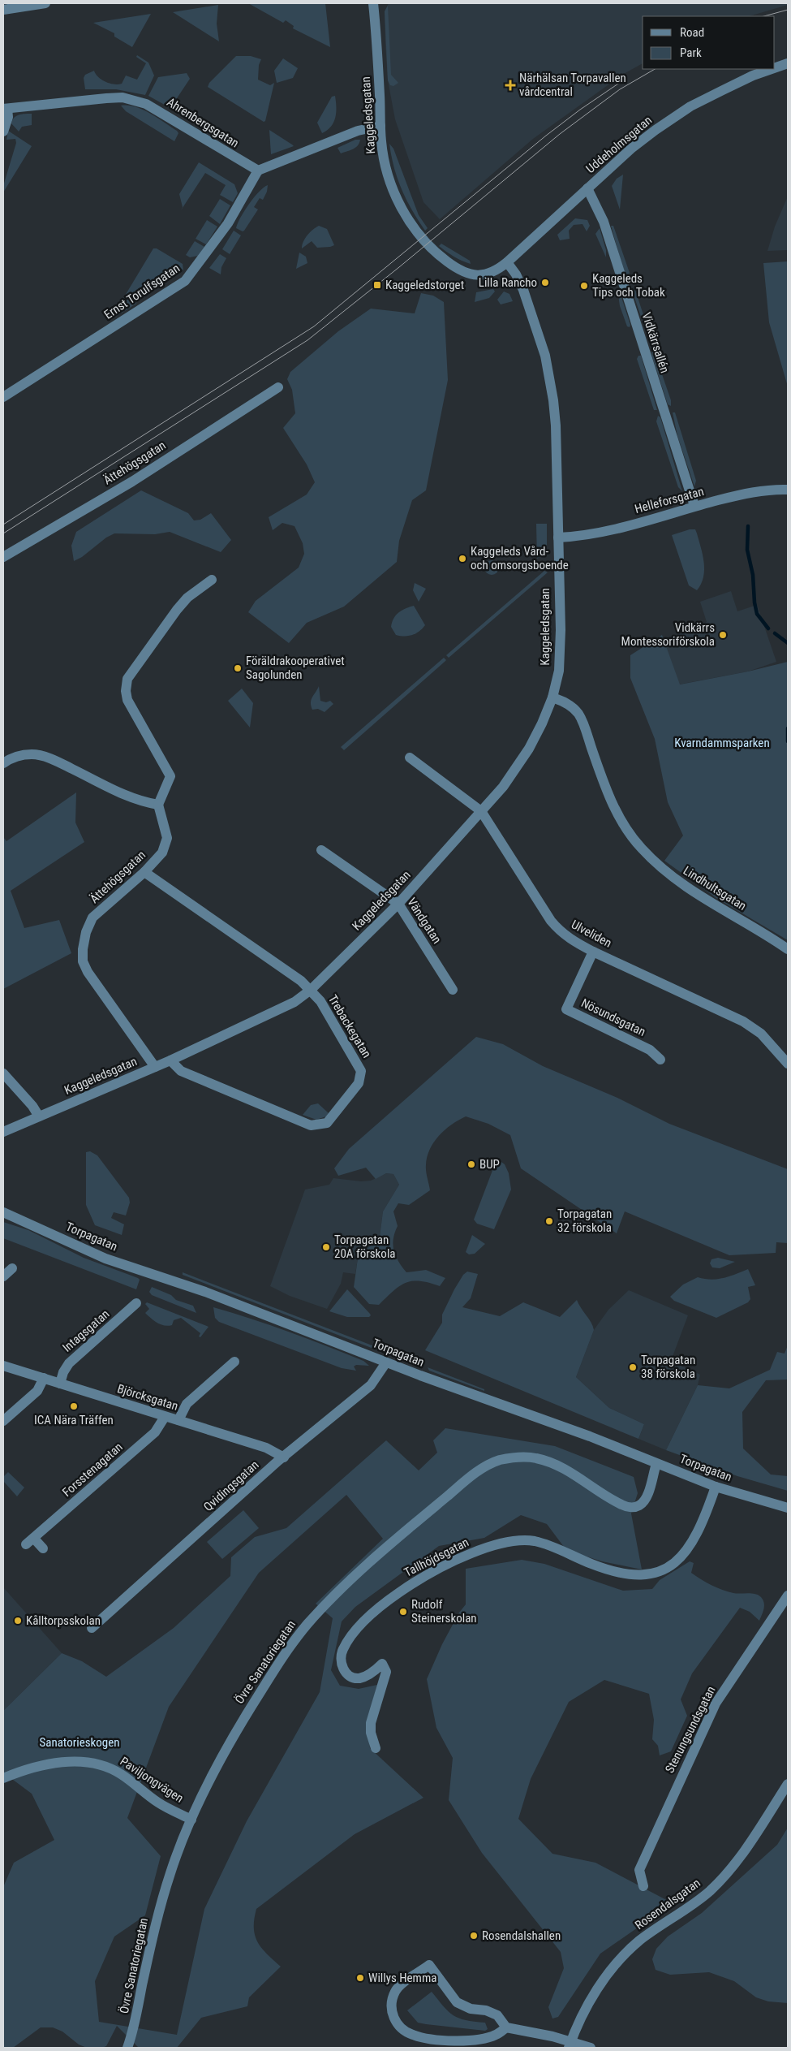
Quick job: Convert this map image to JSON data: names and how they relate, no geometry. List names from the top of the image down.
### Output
{
  "streets": {
    "street": [
      "Kaggeledsgatan",
      "Ahrenbergsgatan",
      "Uddeholmsgatan",
      "Ernst Torulfsgatan",
      "Vidkärrsallén",
      "Ättehögsgatan",
      "Helleforsgatan",
      "Lindhultsgatan",
      "Vändgatan",
      "Ulveliden",
      "Nösundsgatan",
      "Trebackegatan",
      "Torpagatan",
      "Intagsgatan",
      "Björcksgatan",
      "Forsstenagatan",
      "Qvidingsgatan",
      "Tallhöjdsgatan",
      "Övre Sanatoriegatan",
      "Stenungsundsgatan",
      "Paviljongvägen",
      "Rosendalsgatan"
    ]
  },
  "crossings": [
    ["Kaggeledsgatan", "Uddeholmsgatan"],
    ["Kaggeledsgatan", "Ättehögsgatan"],
    ["Kaggeledsgatan", "Helleforsgatan"],
    ["Kaggeledsgatan", "Lindhultsgatan"],
    ["Kaggeledsgatan", "Vändgatan"],
    ["Kaggeledsgatan", "Ulveliden"],
    ["Kaggeledsgatan", "Trebackegatan"],
    ["Ahrenbergsgatan", "Ernst Torulfsgatan"],
    ["Uddeholmsgatan", "Vidkärrsallén"],
    ["Vidkärrsallén", "Helleforsgatan"],
    ["Ättehögsgatan", "Trebackegatan"],
    ["Ulveliden", "Nösundsgatan"],
    ["Torpagatan", "Qvidingsgatan"],
    ["Torpagatan", "Tallhöjdsgatan"],
    ["Torpagatan", "Övre Sanatoriegatan"],
    ["Intagsgatan", "Björcksgatan"],
    ["Björcksgatan", "Forsstenagatan"],
    ["Björcksgatan", "Qvidingsgatan"],
    ["Övre Sanatoriegatan", "Paviljongvägen"]
  ],
  "parks": ["Kvarndammsparken", "Sanatorieskogen"],
  "places": {
    "health": ["Närhälsan Torpavallen vårdcentral"],
    "other": [
      "Lilla Rancho",
      "Kaggeleds Tips och Tobak",
      "Kaggeleds Vård- och omsorgsboende",
      "Vidkärrs Montessoriförskola",
      "Föräldrakooperativet Sagolunden",
      "BUP",
      "Torpagatan 32 förskola",
      "Torpagatan 20A förskola",
      "Torpagatan 38 förskola",
      "ICA Nära Träffen",
      "Rudolf Steinerskolan",
      "Kålltorpsskolan",
      "Rosendalshallen",
      "Willys Hemma"
    ],
    "transit": ["Kaggeledstorget"]
  },
  "legend": ["Road", "Park"]
}
